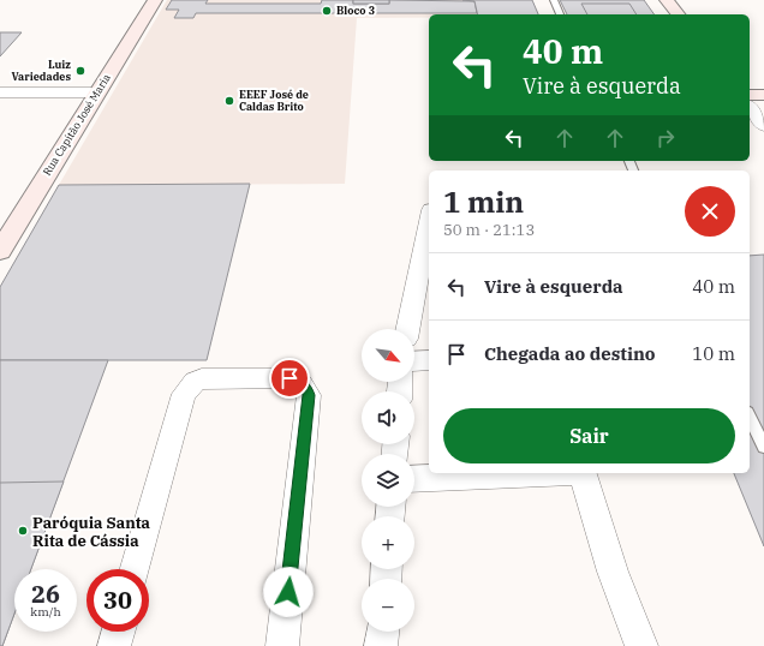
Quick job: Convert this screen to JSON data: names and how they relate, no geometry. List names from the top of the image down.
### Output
{
  "streets": {
    "main road": ["Rua Capitão José Maria"]
  },
  "places": [
    "Bloco 3",
    "Luiz Variedades",
    "EEEF José de Caldas Brito",
    "Paróquia Santa Rita de Cássia"
  ],
  "north": "bottom right",
  "page": {
    "turn": ["40 m", "Vire à esquerda"],
    "heading": ["1 min", "50 m · 21:13"],
    "list": [
      {
        "name": "Vire à esquerda",
        "value": "40 m"
      },
      {
        "name": "Chegada ao destino",
        "value": "10 m"
      }
    ],
    "map_buttons": ["+", "−"],
    "buttons": "Sair",
    "speed": "26 km/h",
    "limit": "30"
  }
}
